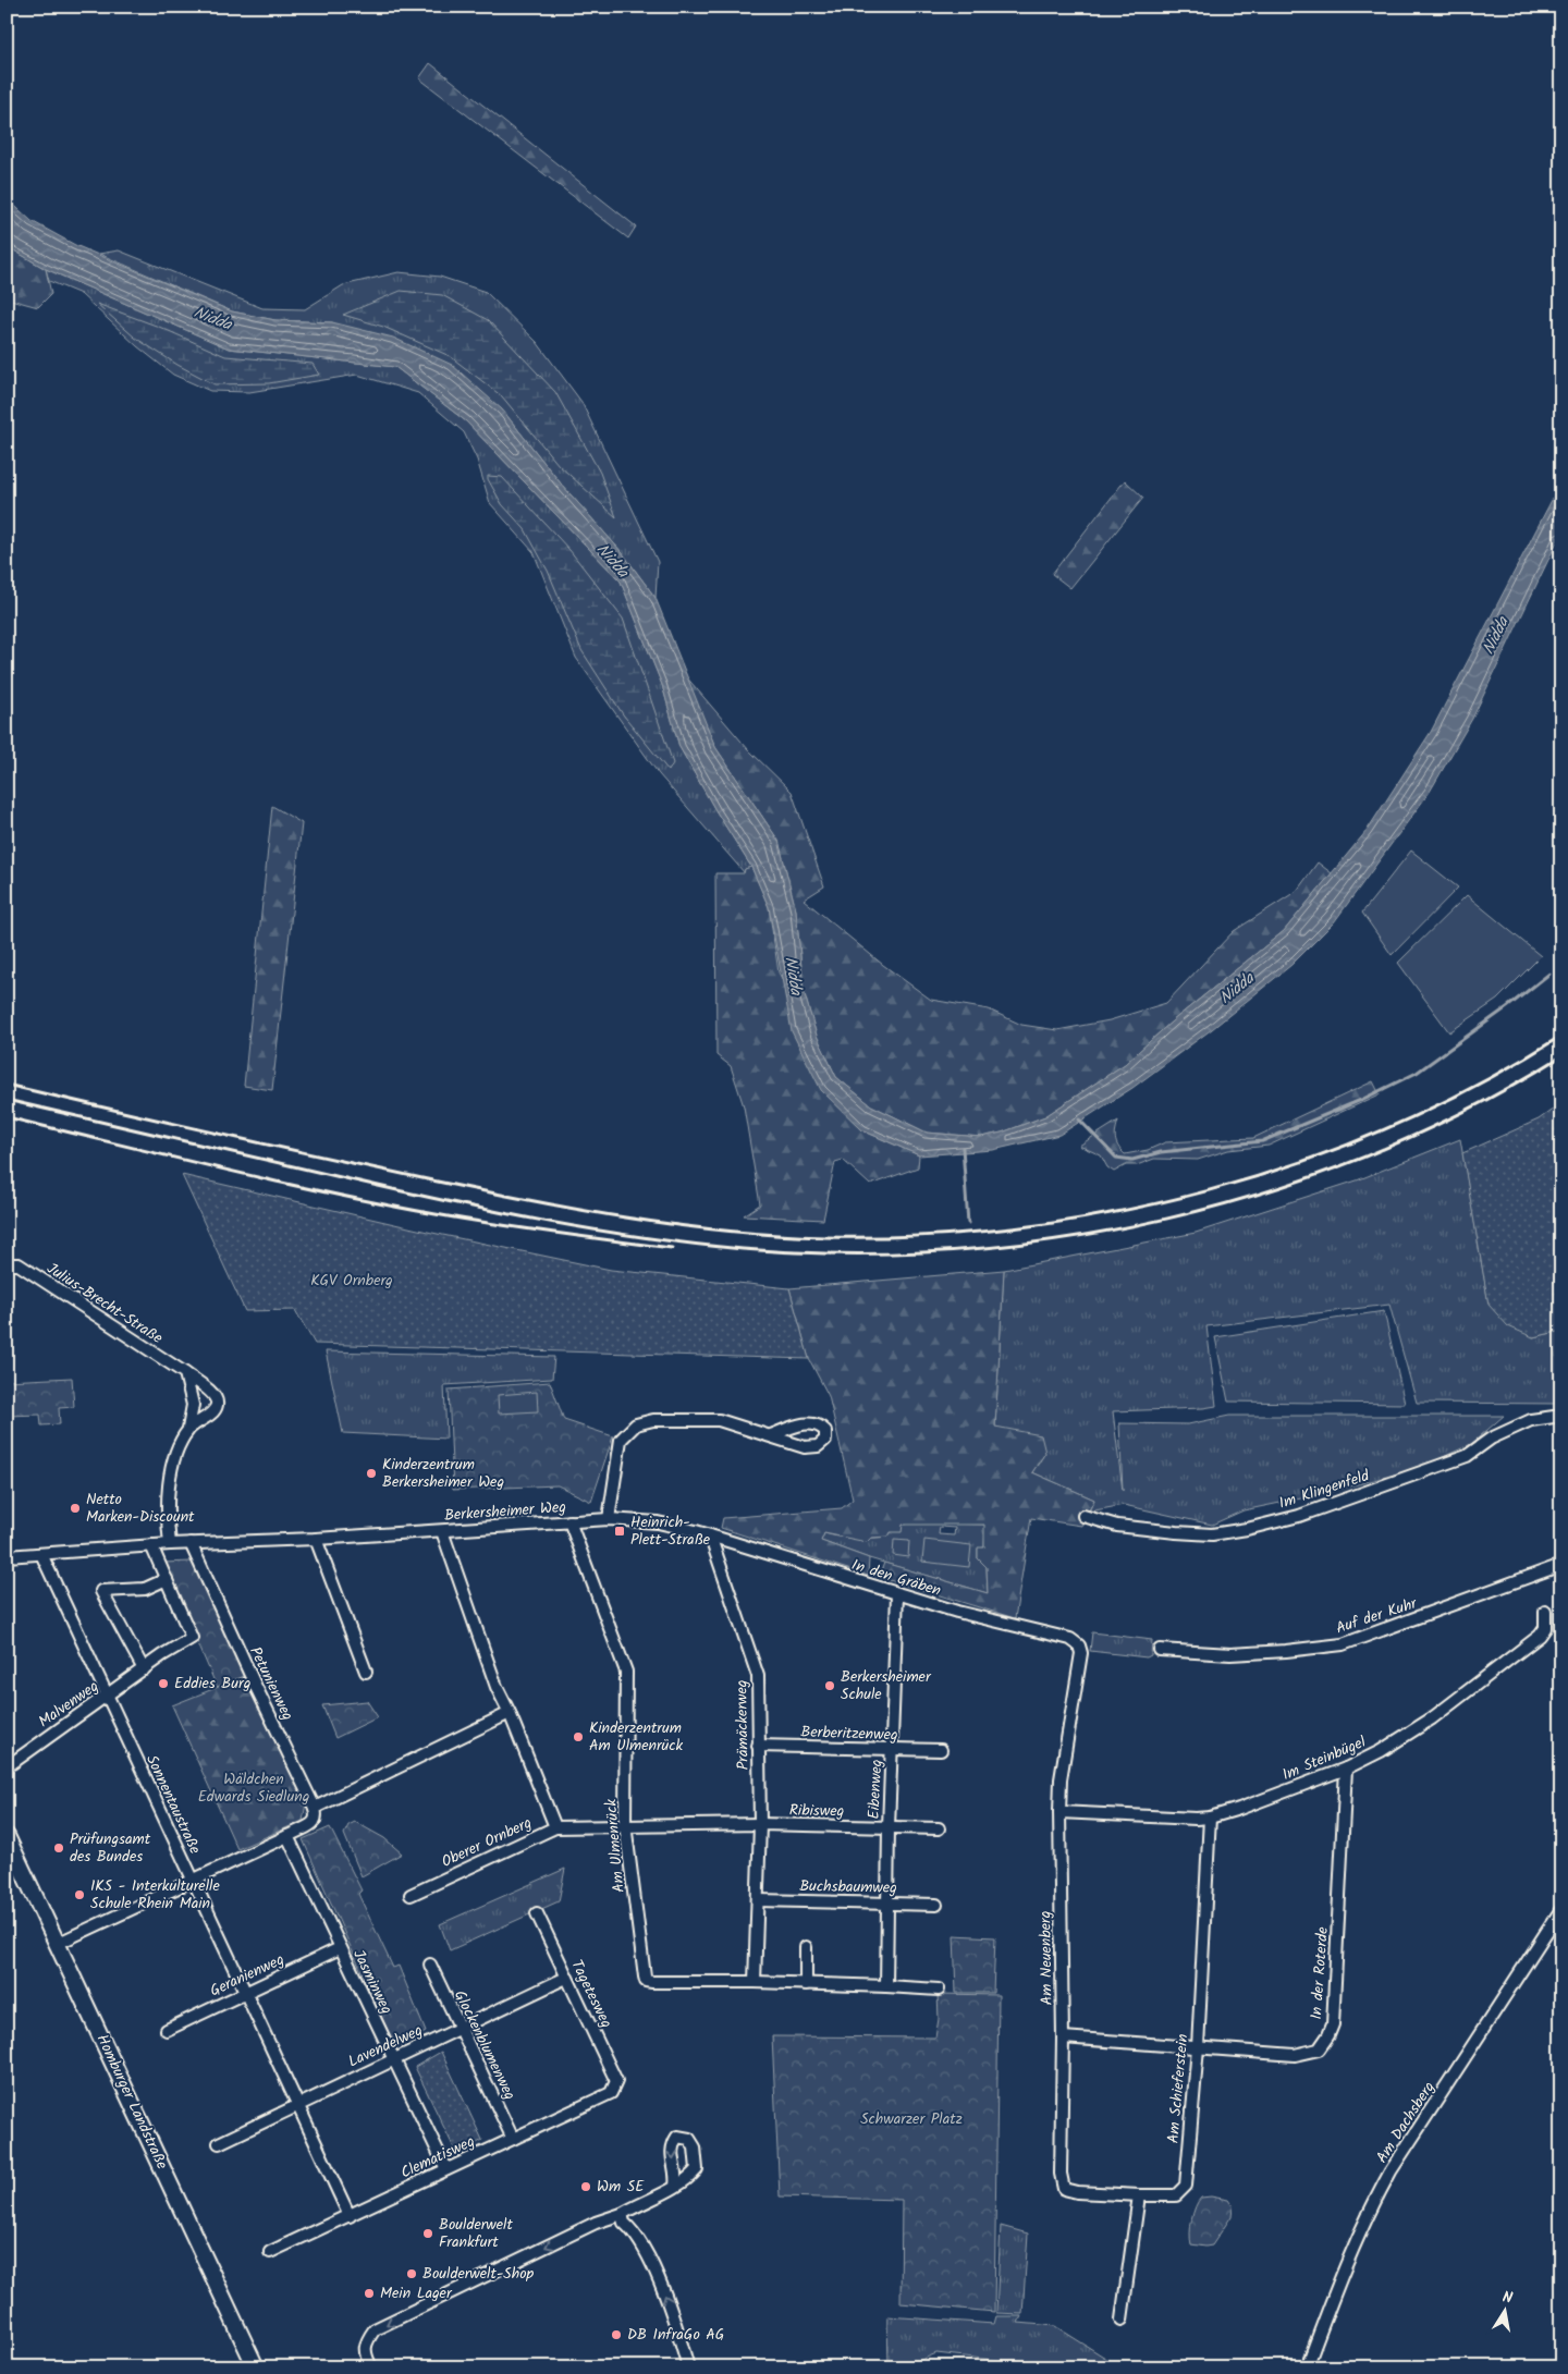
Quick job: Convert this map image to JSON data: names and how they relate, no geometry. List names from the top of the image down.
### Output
{
  "streets": {
    "street": [
      "Julius-Brecht-Straße",
      "Im Klingenfeld",
      "Berkersheimer Weg",
      "In den Gräben",
      "Auf der Kuhr",
      "Petunienweg",
      "Malvenweg",
      "Prämäckerweg",
      "Berberitzenweg",
      "Im Steinbügel",
      "Eibenweg",
      "Sonnentaustraße",
      "Ribisweg",
      "Oberer Ornberg",
      "Am Ulmenrück",
      "Buchsbaumweg",
      "Am Neuenberg",
      "In der Roterde",
      "Geranienweg",
      "Jasminweg",
      "Tagetesweg",
      "Glockenblumenweg",
      "Lavendelweg",
      "Am Schieferstein",
      "Homburger Landstraße",
      "Am Dachsberg",
      "Clematisweg"
    ]
  },
  "crossings": [
    ["Julius-Brecht-Straße", "Berkersheimer Weg"],
    ["Berkersheimer Weg", "In den Gräben"],
    ["Berkersheimer Weg", "Petunienweg"],
    ["Berkersheimer Weg", "Malvenweg"],
    ["Berkersheimer Weg", "Sonnentaustraße"],
    ["Berkersheimer Weg", "Oberer Ornberg"],
    ["Berkersheimer Weg", "Am Ulmenrück"],
    ["In den Gräben", "Prämäckerweg"],
    ["In den Gräben", "Eibenweg"],
    ["In den Gräben", "Am Neuenberg"],
    ["Malvenweg", "Sonnentaustraße"],
    ["Prämäckerweg", "Berberitzenweg"],
    ["Prämäckerweg", "Ribisweg"],
    ["Prämäckerweg", "Am Ulmenrück"],
    ["Prämäckerweg", "Buchsbaumweg"],
    ["Berberitzenweg", "Eibenweg"],
    ["Im Steinbügel", "Am Neuenberg"],
    ["Im Steinbügel", "In der Roterde"],
    ["Im Steinbügel", "Am Schieferstein"],
    ["Eibenweg", "Ribisweg"],
    ["Eibenweg", "Buchsbaumweg"],
    ["Sonnentaustraße", "Geranienweg"],
    ["Sonnentaustraße", "Lavendelweg"],
    ["Sonnentaustraße", "Clematisweg"],
    ["Am Neuenberg", "In der Roterde"],
    ["Am Neuenberg", "Am Schieferstein"],
    ["In der Roterde", "Am Schieferstein"],
    ["Geranienweg", "Jasminweg"],
    ["Jasminweg", "Lavendelweg"],
    ["Jasminweg", "Clematisweg"],
    ["Tagetesweg", "Lavendelweg"],
    ["Tagetesweg", "Clematisweg"],
    ["Glockenblumenweg", "Lavendelweg"],
    ["Glockenblumenweg", "Clematisweg"]
  ],
  "water": ["Nidda"],
  "parks": ["KGV Ornberg", "Wäldchen Edwards Siedlung", "Schwarzer Platz"],
  "places": {
    "other": [
      "Kinderzentrum Berkersheimer Weg",
      "Netto Marken-Discount",
      "Eddies Burg",
      "Berkersheimer Schule",
      "Kinderzentrum Am Ulmenrück",
      "Prüfungsamt des Bundes",
      "IKS - Interkulturelle Schule Rhein Main",
      "Wm SE",
      "Boulderwelt Frankfurt",
      "Boulderwelt-Shop",
      "Mein Lager",
      "DB InfraGo AG"
    ],
    "transit": ["Heinrich- Plett-Straße"]
  },
  "north": "top"
}
